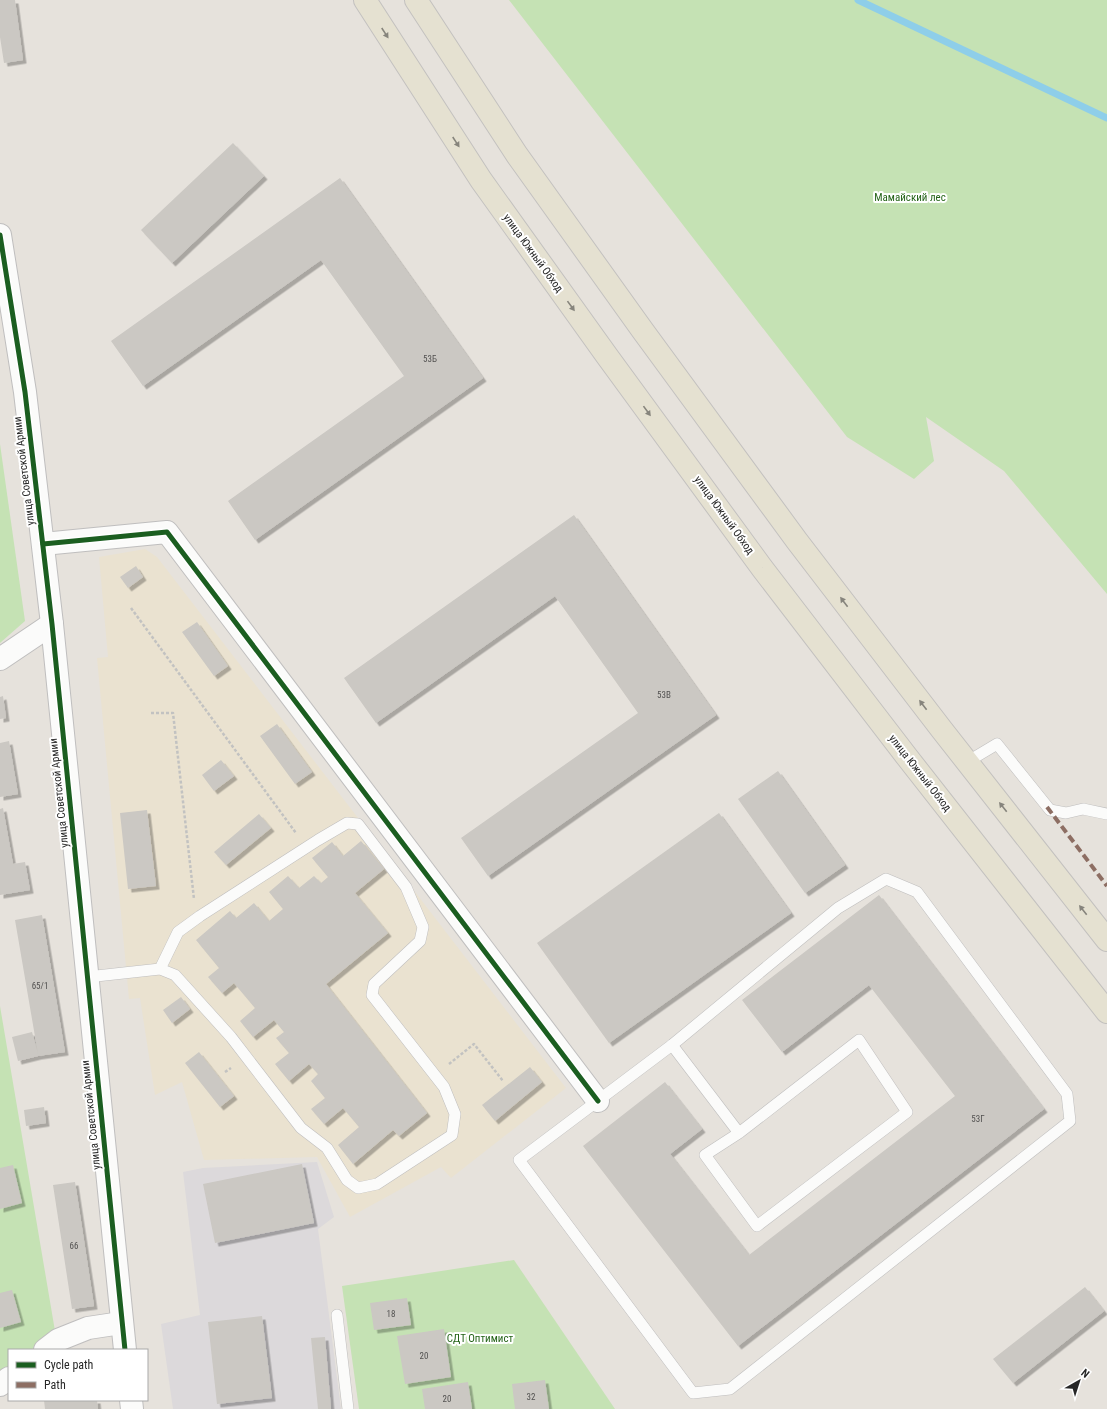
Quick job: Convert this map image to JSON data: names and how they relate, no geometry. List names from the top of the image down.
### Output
{
  "streets": {
    "main road": ["улица Южный Обход"],
    "street": ["улица Советской Армии"]
  },
  "parks": ["Мамайский лес", "СДТ Оптимист"],
  "house_numbers": [
    "53Б",
    "53В",
    "65/1",
    "53Г",
    "66",
    "18",
    "20",
    "32",
    "20"
  ],
  "legend": ["Cycle path", "Path"],
  "north": "top right"
}
